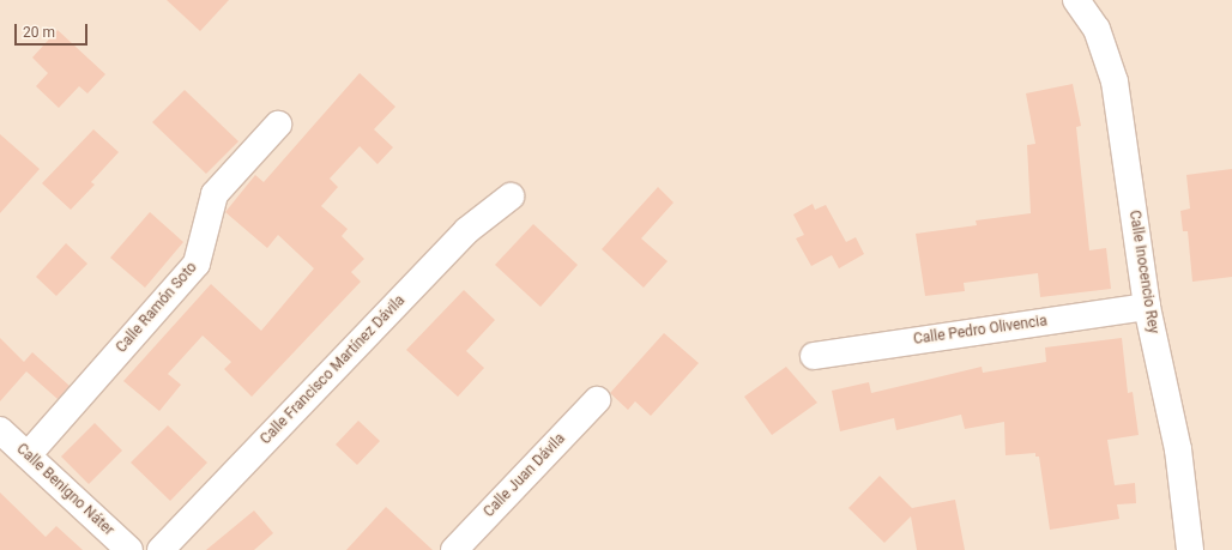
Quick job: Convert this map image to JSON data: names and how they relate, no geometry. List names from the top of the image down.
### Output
{
  "streets": {
    "street": [
      "Calle Inocencio Rey",
      "Calle Ramón Soto",
      "Calle Pedro Olivencia",
      "Calle Francisco Martínez Dávila",
      "Calle Juan Dávila",
      "Calle Benigno Náter"
    ]
  },
  "crossings": [
    ["Calle Inocencio Rey", "Calle Pedro Olivencia"],
    ["Calle Ramón Soto", "Calle Benigno Náter"]
  ],
  "scale_bar": "20 m"
}
